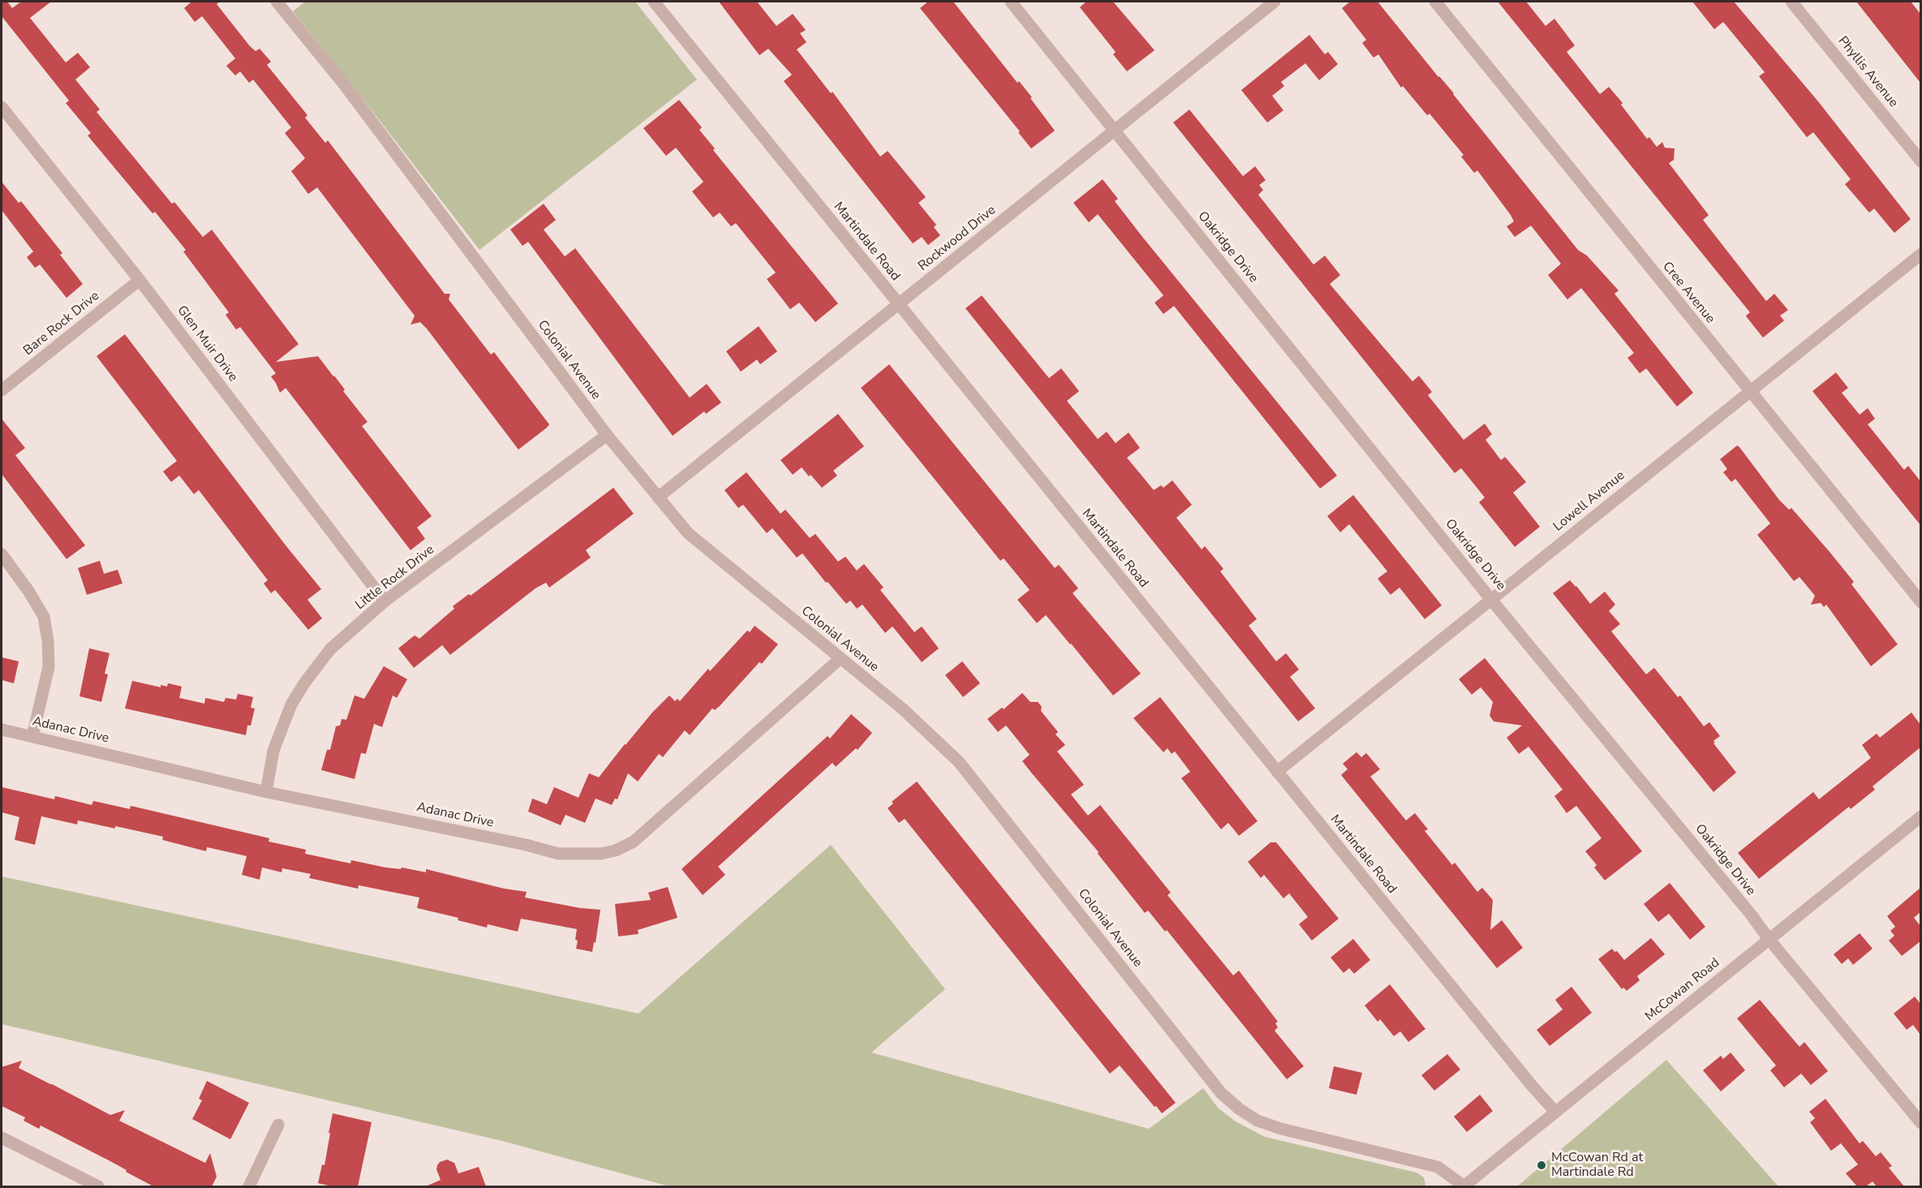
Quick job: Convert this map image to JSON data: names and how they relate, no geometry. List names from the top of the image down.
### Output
{
  "streets": {
    "street": [
      "Phyllis Avenue",
      "Rockwood Drive",
      "Martindale Road",
      "Oakridge Drive",
      "Cree Avenue",
      "Bare Rock Drive",
      "Glen Muir Drive",
      "Colonial Avenue",
      "Lowell Avenue",
      "Little Rock Drive",
      "Adanac Drive",
      "McCowan Road"
    ]
  },
  "crossings": [
    ["Rockwood Drive", "Martindale Road"],
    ["Rockwood Drive", "Oakridge Drive"],
    ["Rockwood Drive", "Colonial Avenue"],
    ["Martindale Road", "Lowell Avenue"],
    ["Martindale Road", "McCowan Road"],
    ["Oakridge Drive", "Lowell Avenue"],
    ["Oakridge Drive", "McCowan Road"],
    ["Cree Avenue", "Lowell Avenue"],
    ["Bare Rock Drive", "Glen Muir Drive"],
    ["Glen Muir Drive", "Little Rock Drive"],
    ["Colonial Avenue", "Little Rock Drive"],
    ["Colonial Avenue", "Adanac Drive"],
    ["Colonial Avenue", "McCowan Road"],
    ["Little Rock Drive", "Adanac Drive"]
  ],
  "places": ["McCowan Rd at Martindale Rd"]
}
